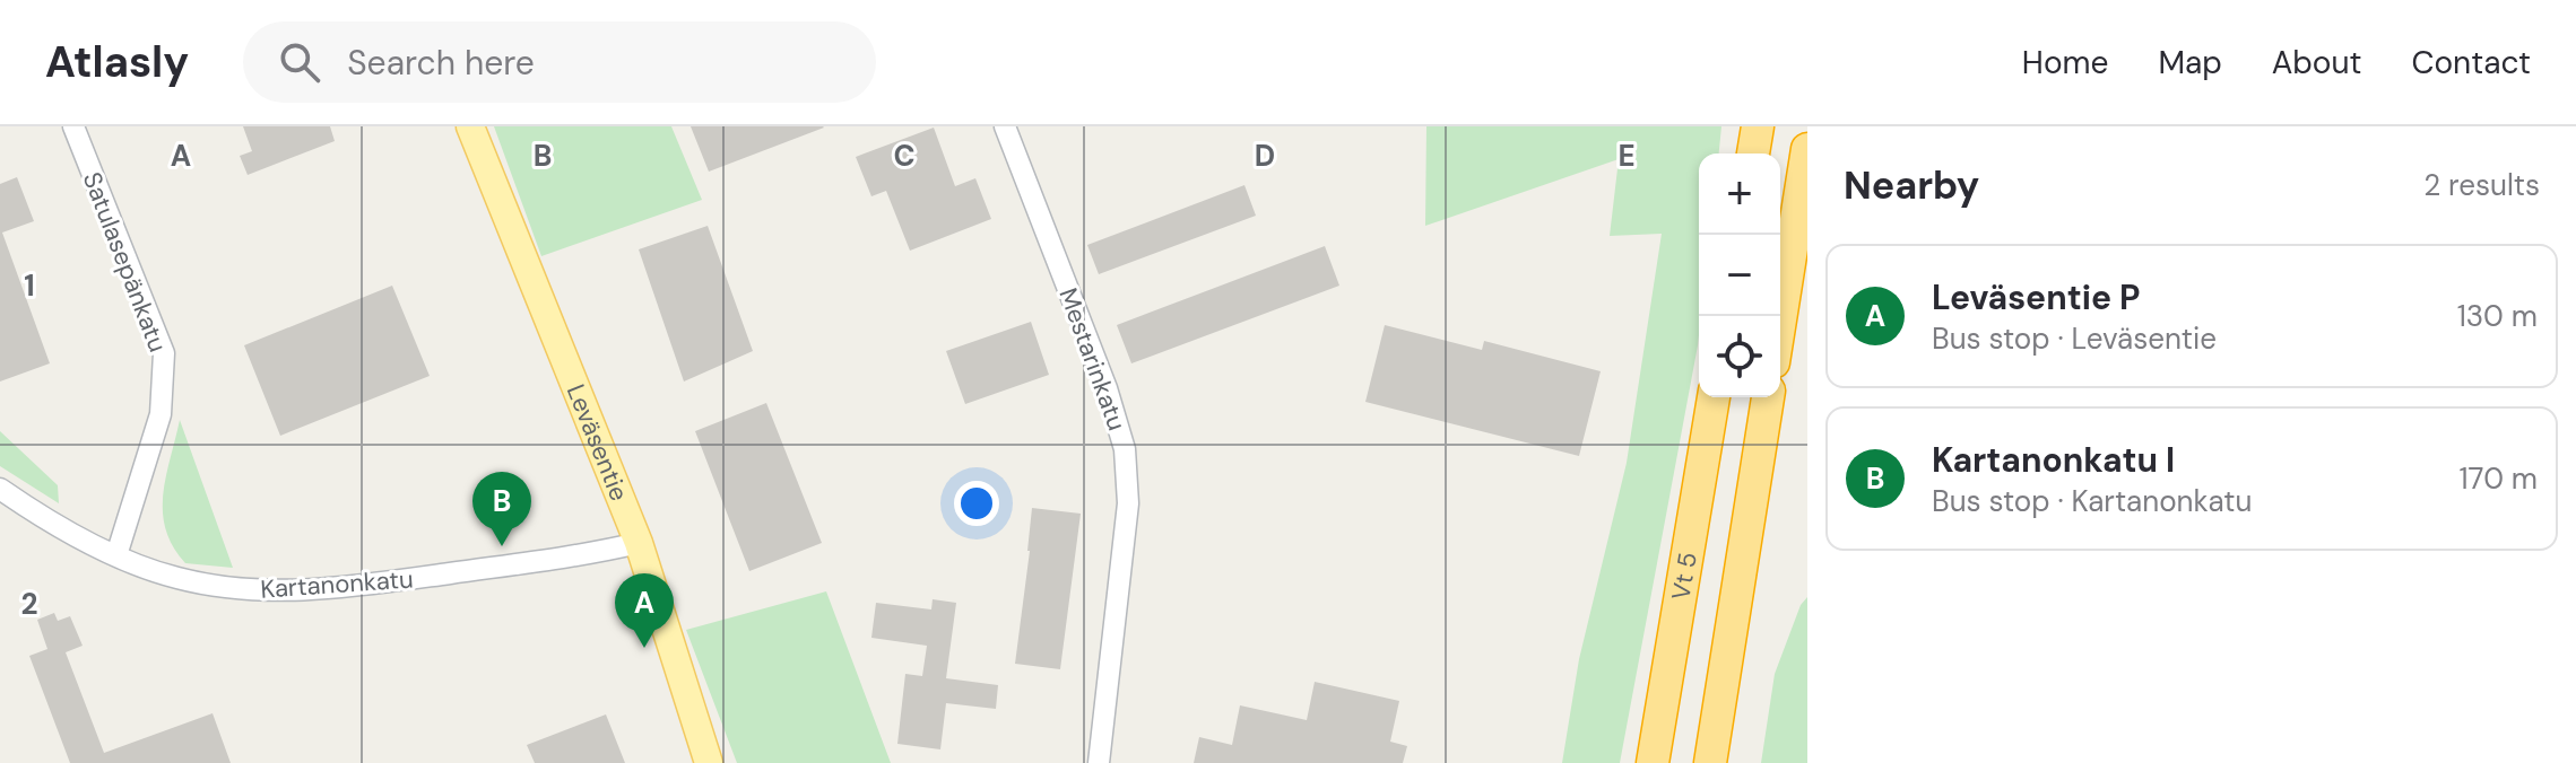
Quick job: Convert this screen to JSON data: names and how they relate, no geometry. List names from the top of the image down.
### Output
{
  "streets": {
    "highway": ["Vt 5"],
    "main road": ["Leväsentie"],
    "street": ["Satulasepänkatu", "Mestarinkatu", "Kartanonkatu"]
  },
  "crossings": [
    ["Satulasepänkatu", "Kartanonkatu"],
    ["Leväsentie", "Kartanonkatu"]
  ],
  "page": {
    "header": "Atlasly",
    "search": "Search here",
    "nav": [
      "Home",
      "Map",
      "About",
      "Contact"
    ],
    "heading": ["Nearby", "2 results"],
    "map_buttons": ["+", "−"],
    "list": [
      {
        "mark": "A",
        "name": "Leväsentie P",
        "note": "Bus stop · Leväsentie",
        "value": "130 m"
      },
      {
        "mark": "B",
        "name": "Kartanonkatu I",
        "note": "Bus stop · Kartanonkatu",
        "value": "170 m"
      }
    ],
    "pins": ["B", "A"]
  },
  "grid": {
    "columns": [
      "A",
      "B",
      "C",
      "D",
      "E"
    ],
    "rows": ["1", "2"]
  }
}
